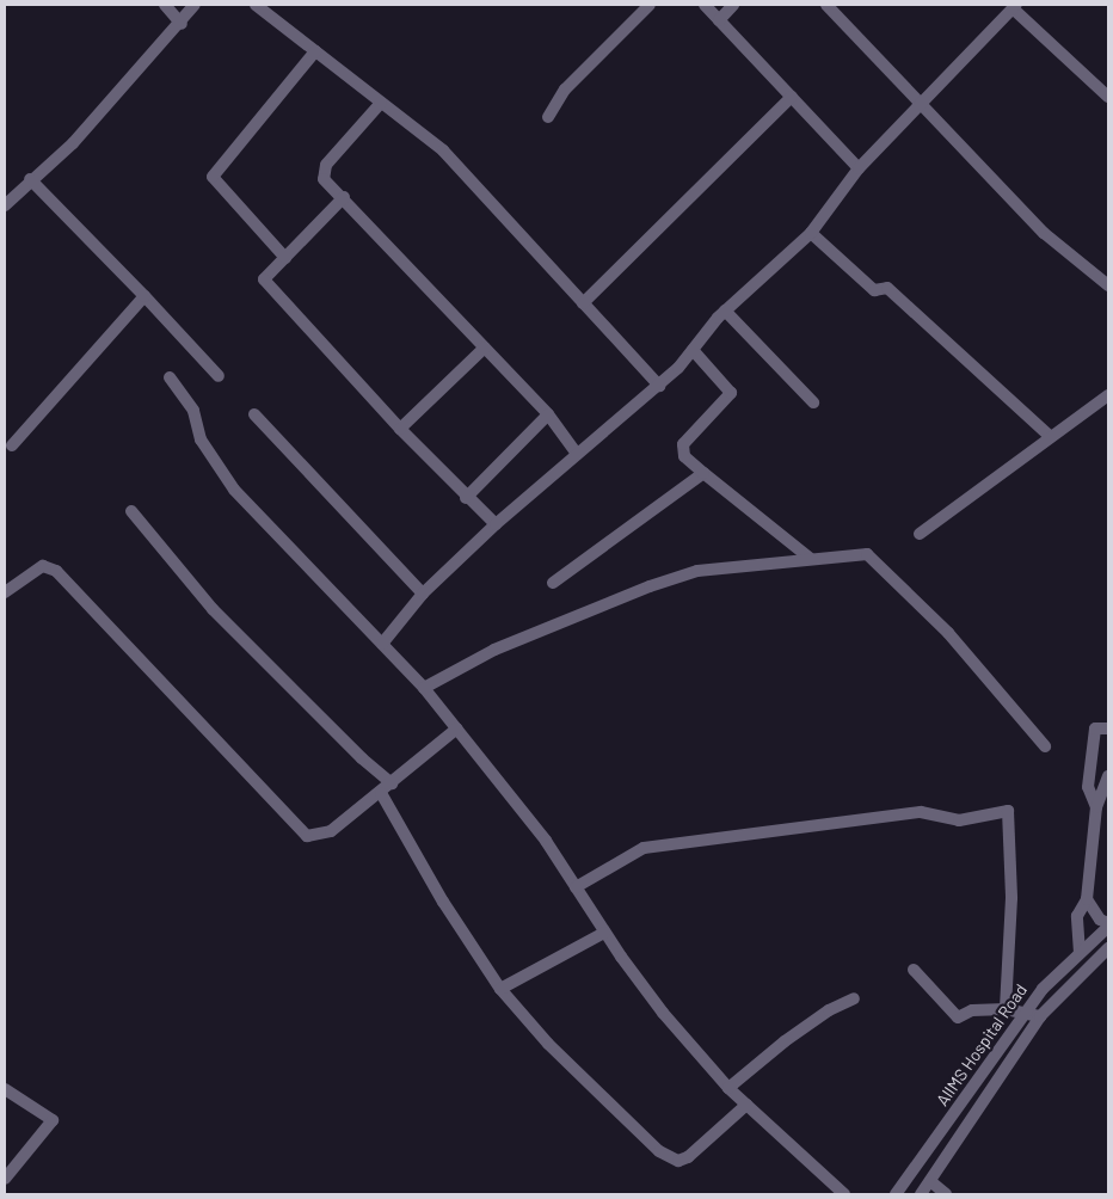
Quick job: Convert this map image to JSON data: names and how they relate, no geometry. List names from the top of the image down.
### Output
{
  "streets": {
    "street": ["AIIMS Hospital Road"]
  }
}
